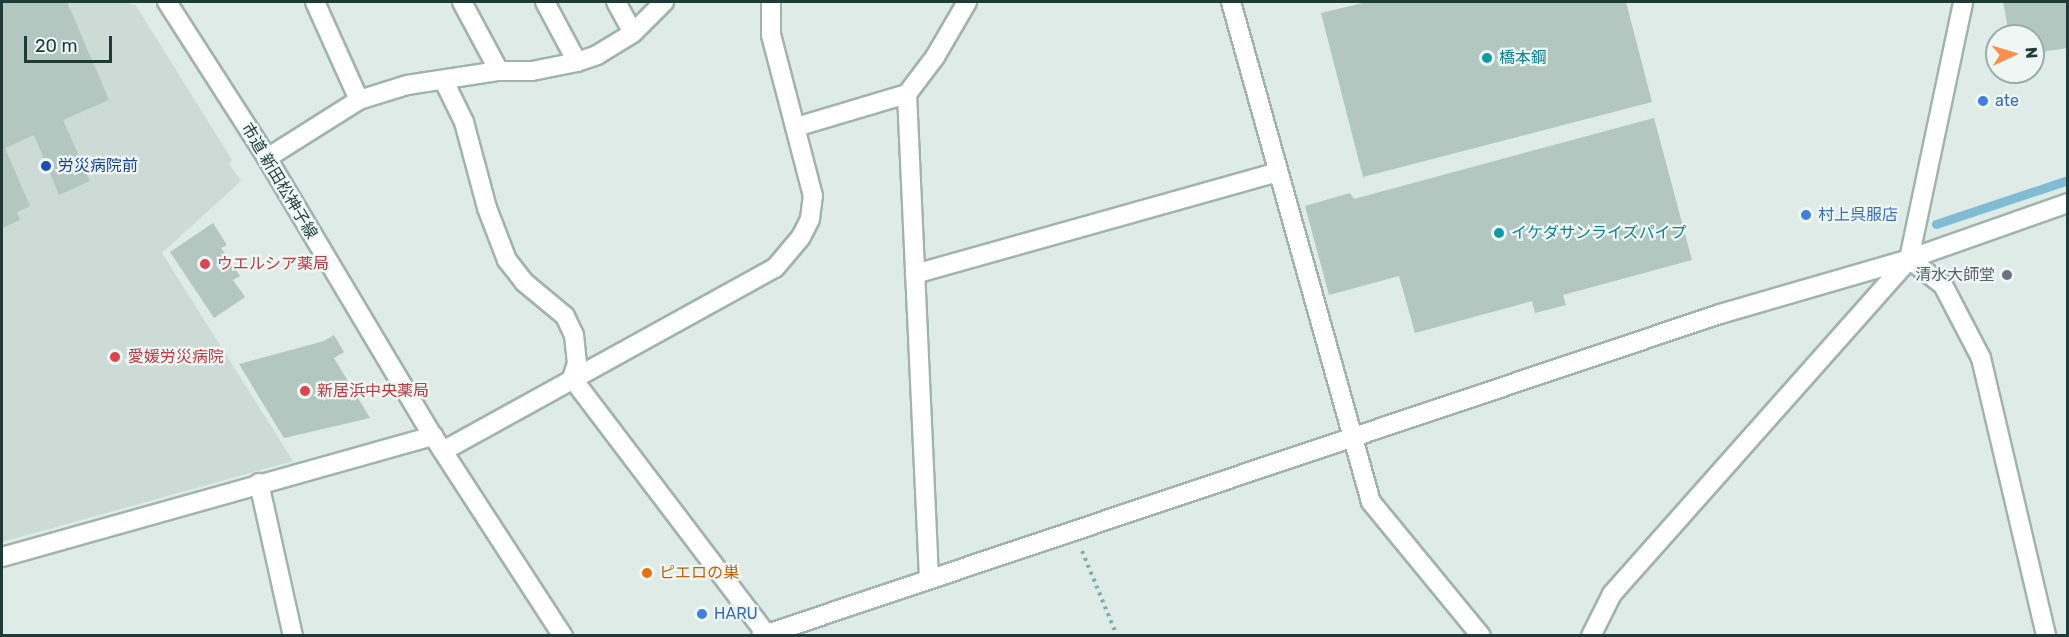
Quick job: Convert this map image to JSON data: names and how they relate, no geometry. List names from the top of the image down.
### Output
{
  "streets": {
    "street": ["市道 新田松神子線"]
  },
  "places": [
    "橋本鋼",
    "ate",
    "労災病院前",
    "村上呉服店",
    "イケダサンライズパイプ",
    "ウエルシア薬局",
    "清水大師堂",
    "愛媛労災病院",
    "新居浜中央薬局",
    "ピエロの巣",
    "HARU"
  ],
  "scale_bar": "20 m",
  "north": "right"
}
